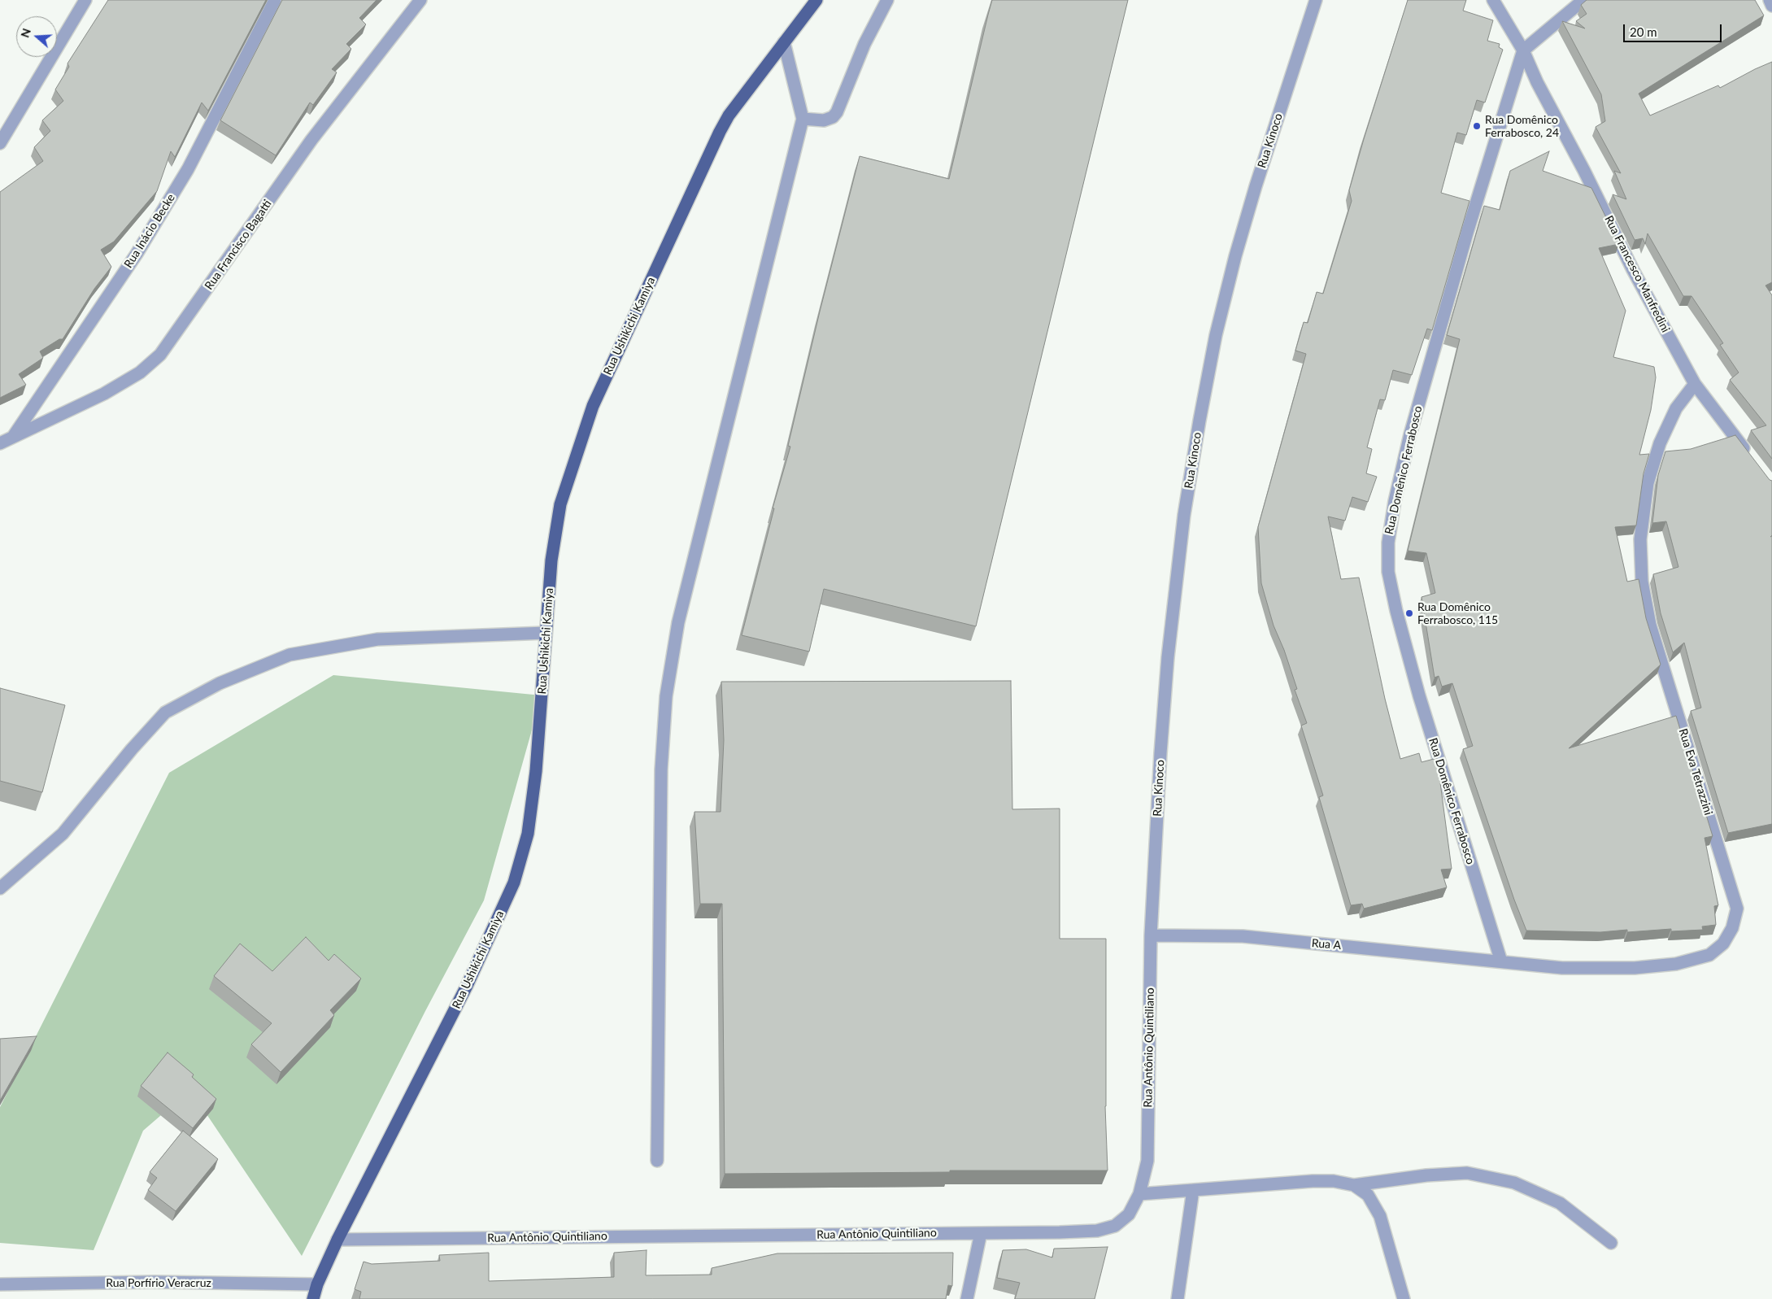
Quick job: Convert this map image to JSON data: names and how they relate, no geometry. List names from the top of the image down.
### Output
{
  "streets": {
    "main road": ["Rua Ushikichi Kamiya"],
    "street": [
      "Rua Kinoco",
      "Rua Inácio Becke",
      "Rua Francisco Bagatti",
      "Rua Francesco Manfredini",
      "Rua Domênico Ferrabosco",
      "Rua Eva Tetrazzini",
      "Rua A",
      "Rua Antônio Quintiliano",
      "Rua Porfírio Veracruz"
    ]
  },
  "crossings": [
    ["Rua Kinoco", "Rua A"],
    ["Rua Kinoco", "Rua Antônio Quintiliano"],
    ["Rua Inácio Becke", "Rua Francisco Bagatti"],
    ["Rua Francesco Manfredini", "Rua Domênico Ferrabosco"],
    ["Rua Francesco Manfredini", "Rua Eva Tetrazzini"],
    ["Rua Ushikichi Kamiya", "Rua Antônio Quintiliano"],
    ["Rua Ushikichi Kamiya", "Rua Porfírio Veracruz"],
    ["Rua Domênico Ferrabosco", "Rua Eva Tetrazzini"],
    ["Rua Domênico Ferrabosco", "Rua A"],
    ["Rua Eva Tetrazzini", "Rua A"],
    ["Rua A", "Rua Antônio Quintiliano"]
  ],
  "places": ["Rua Domênico Ferrabosco, 24", "Rua Domênico Ferrabosco, 115"],
  "scale_bar": "20 m",
  "north": "left"
}
